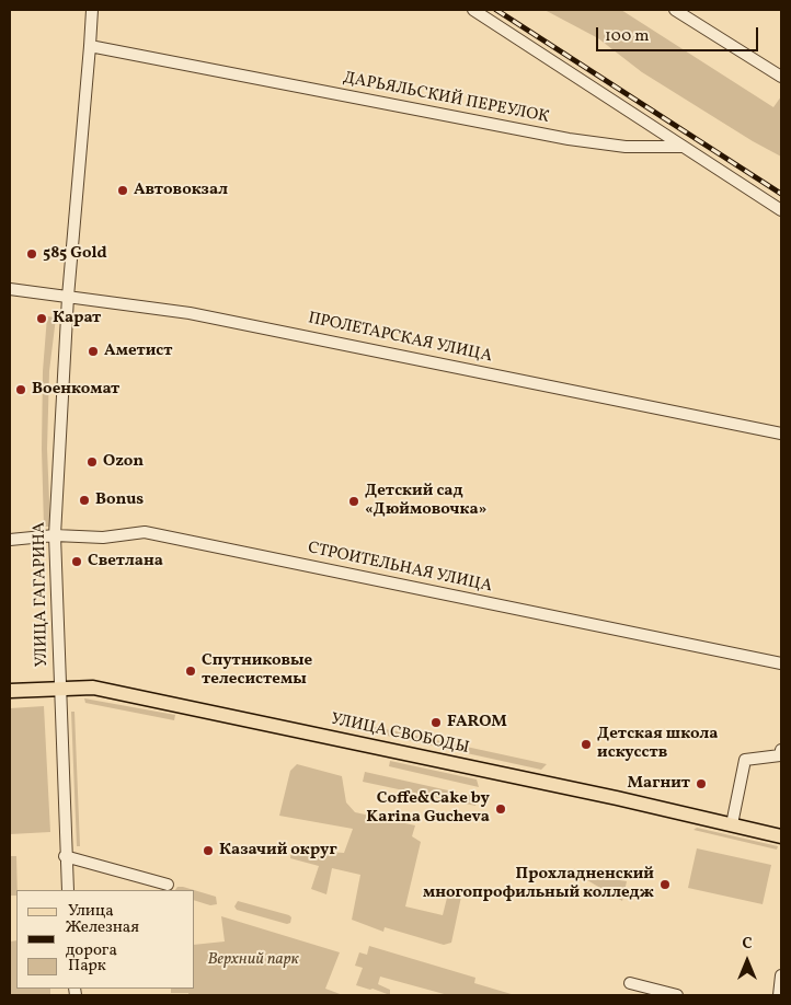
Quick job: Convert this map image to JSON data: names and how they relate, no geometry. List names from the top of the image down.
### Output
{
  "streets": {
    "main road": ["УЛИЦА СВОБОДЫ"],
    "street": [
      "ДАРЬЯЛЬСКИЙ ПЕРЕУЛОК",
      "ПРОЛЕТАРСКАЯ УЛИЦА",
      "СТРОИТЕЛЬНАЯ УЛИЦА",
      "УЛИЦА ГАГАРИНА"
    ]
  },
  "crossings": [
    ["ДАРЬЯЛЬСКИЙ ПЕРЕУЛОК", "УЛИЦА ГАГАРИНА"],
    ["ПРОЛЕТАРСКАЯ УЛИЦА", "УЛИЦА ГАГАРИНА"],
    ["СТРОИТЕЛЬНАЯ УЛИЦА", "УЛИЦА ГАГАРИНА"],
    ["УЛИЦА ГАГАРИНА", "УЛИЦА СВОБОДЫ"]
  ],
  "parks": ["Верхний парк"],
  "places": [
    "Автовокзал",
    "585 Gold",
    "Карат",
    "Аметист",
    "Военкомат",
    "Ozon",
    "Bonus",
    "Детский сад «Дюймовочка»",
    "Светлана",
    "Спутниковые телесистемы",
    "FAROM",
    "Детская школа искусств",
    "Магнит",
    "Coffe&Cake by Karina Gucheva",
    "Казачий округ",
    "Прохладненский многопрофильный колледж"
  ],
  "legend": ["Улица", "Железная дорога", "Парк"],
  "scale_bar": "100 m",
  "north": "top"
}
